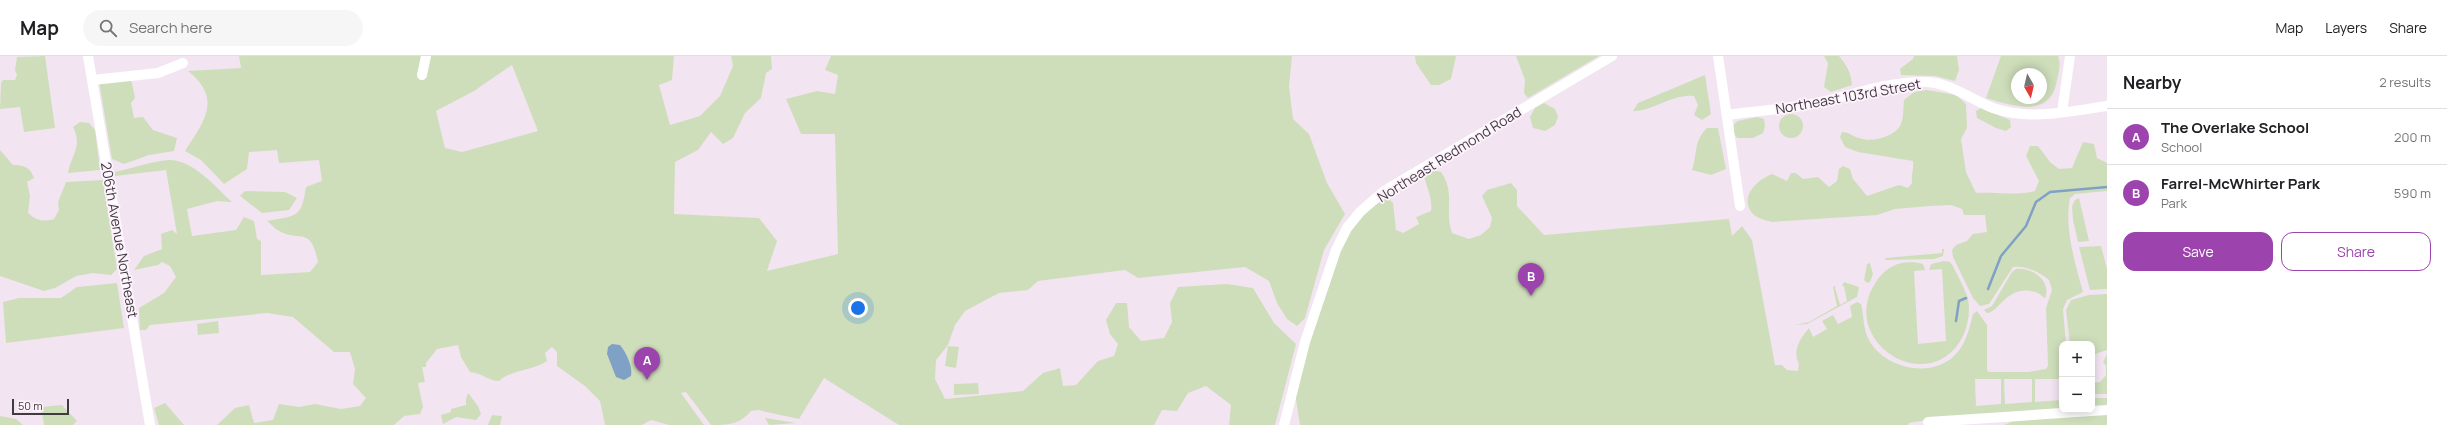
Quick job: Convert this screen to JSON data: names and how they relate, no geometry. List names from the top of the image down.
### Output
{
  "streets": {
    "street": ["Northeast 103rd Street", "Northeast Redmond Road", "206th Avenue Northeast"]
  },
  "scale_bar": "50 m",
  "north": "bottom",
  "page": {
    "header": "Map",
    "search": "Search here",
    "nav": ["Map", "Layers", "Share"],
    "heading": ["Nearby", "2 results"],
    "list": [
      {
        "mark": "A",
        "name": "The Overlake School",
        "note": "School",
        "value": "200 m"
      },
      {
        "mark": "B",
        "name": "Farrel-McWhirter Park",
        "note": "Park",
        "value": "590 m"
      }
    ],
    "buttons": ["Save", "Share"],
    "pins": ["B", "A"],
    "map_buttons": ["+", "−"],
    "scale": "50 m"
  }
}
